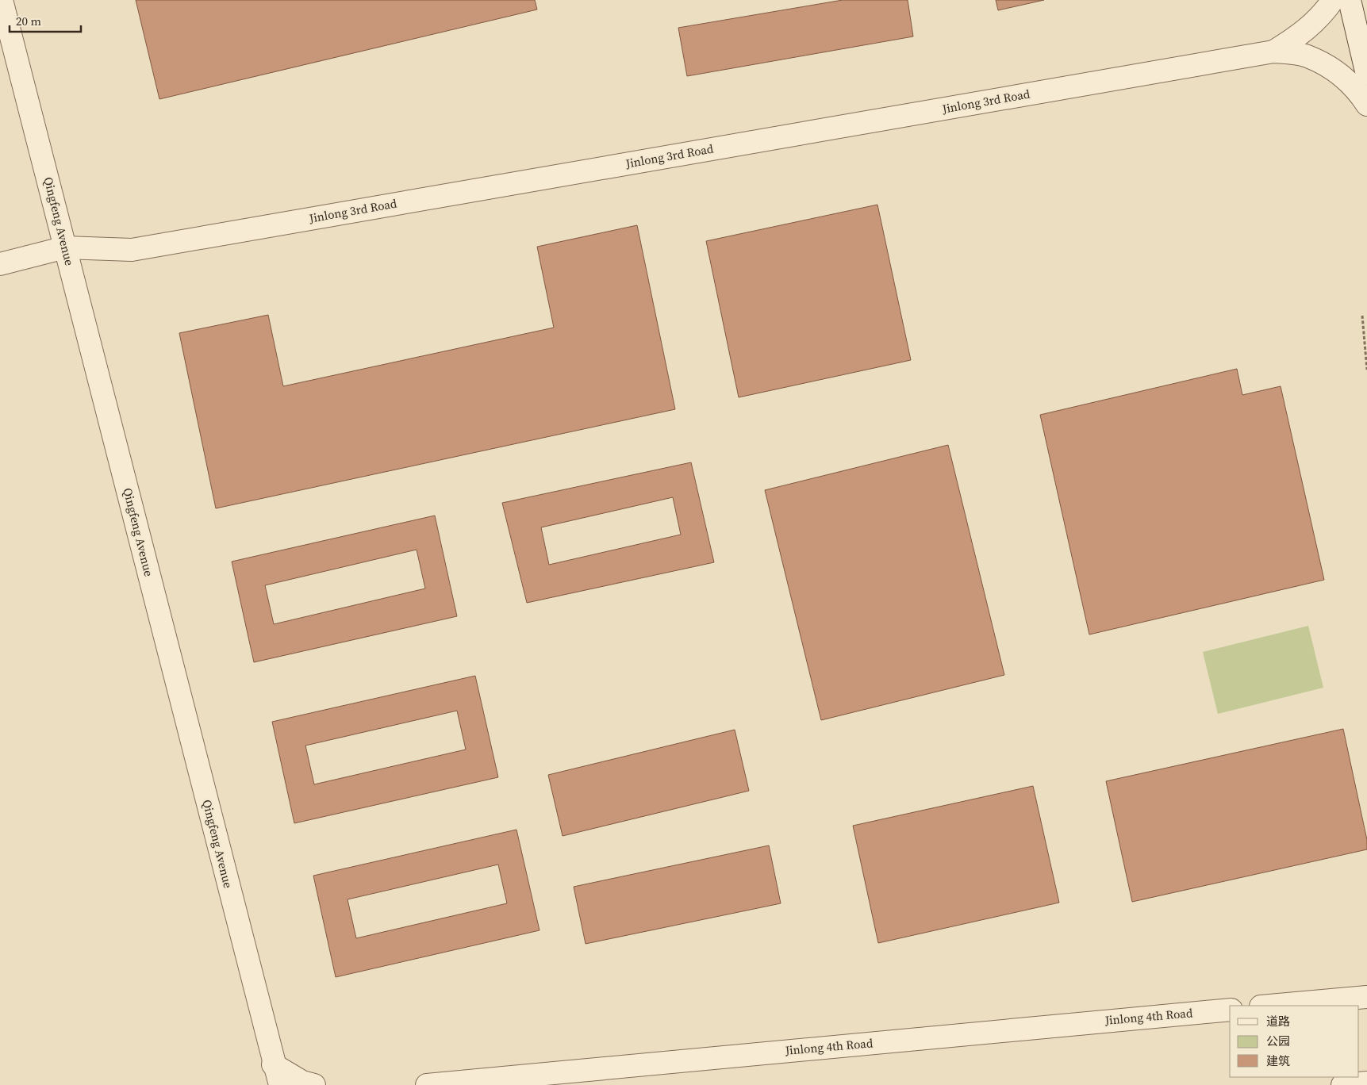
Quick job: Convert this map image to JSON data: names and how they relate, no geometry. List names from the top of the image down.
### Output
{
  "streets": {
    "street": ["Jinlong 3rd Road", "Qingfeng Avenue", "Jinlong 4th Road"]
  },
  "crossings": [
    ["Jinlong 3rd Road", "Qingfeng Avenue"]
  ],
  "legend": ["道路", "公园", "建筑"],
  "scale_bar": "20 m"
}
